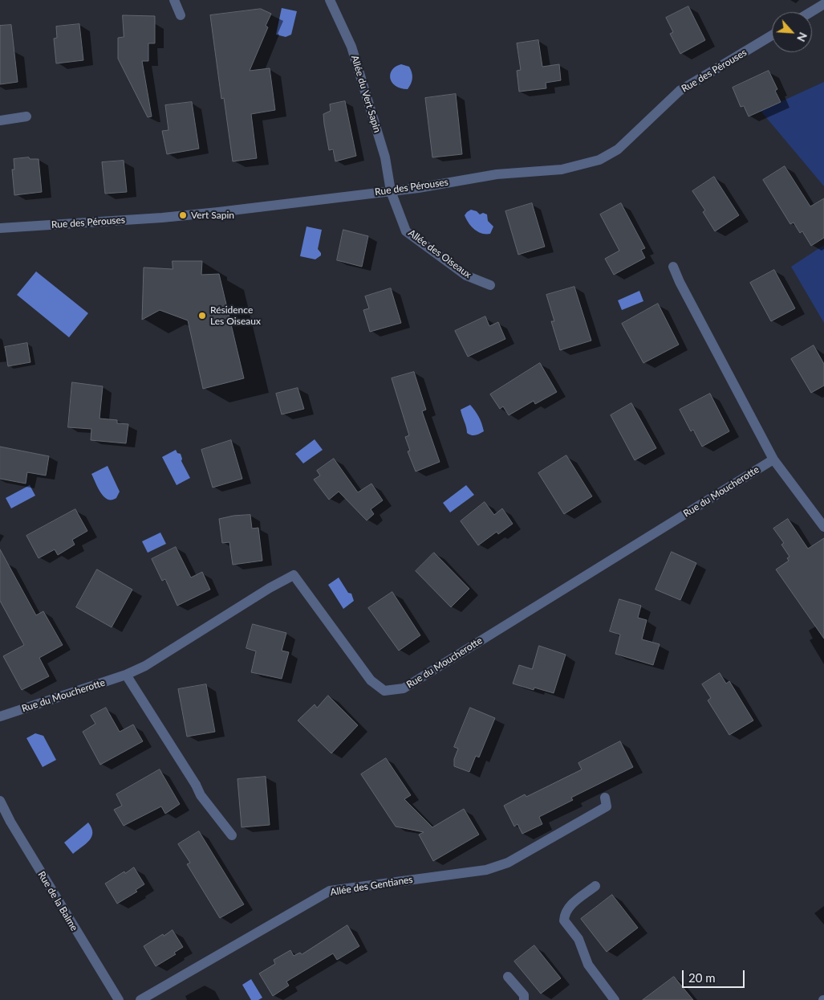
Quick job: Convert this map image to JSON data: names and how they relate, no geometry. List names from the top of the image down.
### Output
{
  "streets": {
    "street": [
      "Rue des Pérouses",
      "Allée du Vert Sapin",
      "Allée des Oiseaux",
      "Rue du Moucherotte",
      "Allée des Gentianes",
      "Rue de la Balme"
    ]
  },
  "crossings": [
    ["Rue des Pérouses", "Allée du Vert Sapin"],
    ["Rue des Pérouses", "Allée des Oiseaux"],
    ["Allée du Vert Sapin", "Allée des Oiseaux"]
  ],
  "places": ["Vert Sapin", "Résidence Les Oiseaux"],
  "scale_bar": "20 m",
  "north": "bottom right"
}
